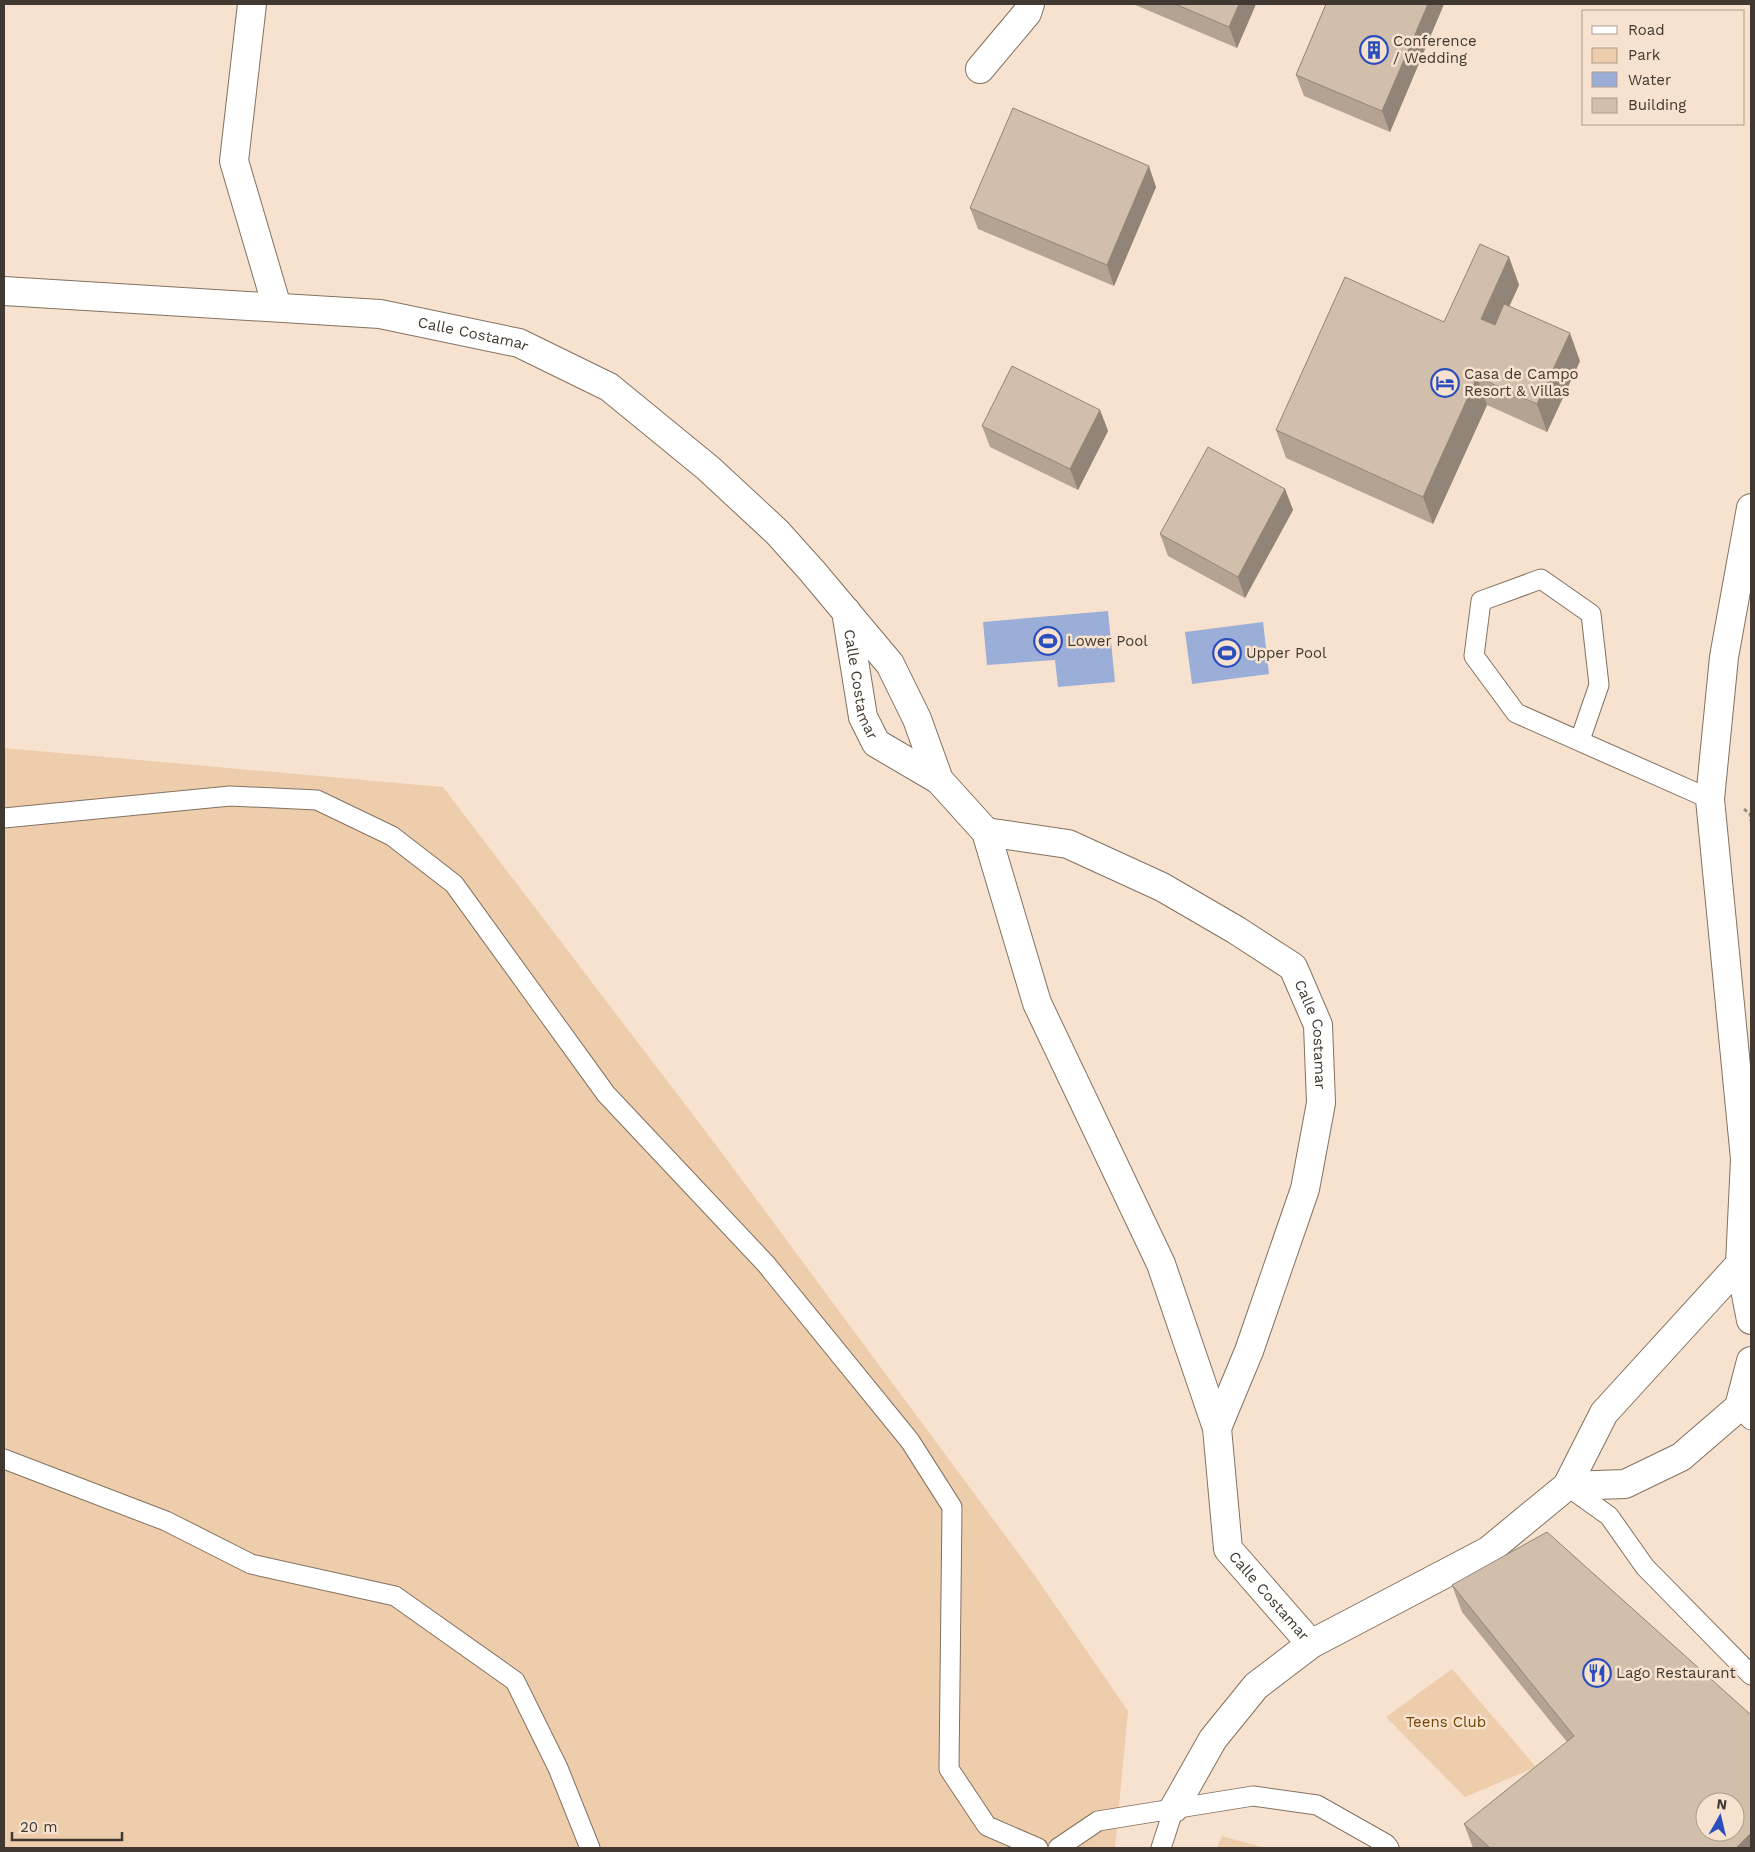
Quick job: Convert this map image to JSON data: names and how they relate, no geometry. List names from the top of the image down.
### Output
{
  "streets": {
    "street": ["Calle Costamar"]
  },
  "parks": ["Teens Club"],
  "places": {
    "building": ["Conference / Wedding"],
    "hotel": ["Casa de Campo Resort & Villas"],
    "sports": ["Lower Pool", "Upper Pool"],
    "restaurant": ["Lago Restaurant"]
  },
  "legend": [
    "Road",
    "Park",
    "Water",
    "Building"
  ],
  "scale_bar": "20 m",
  "north": "top"
}
